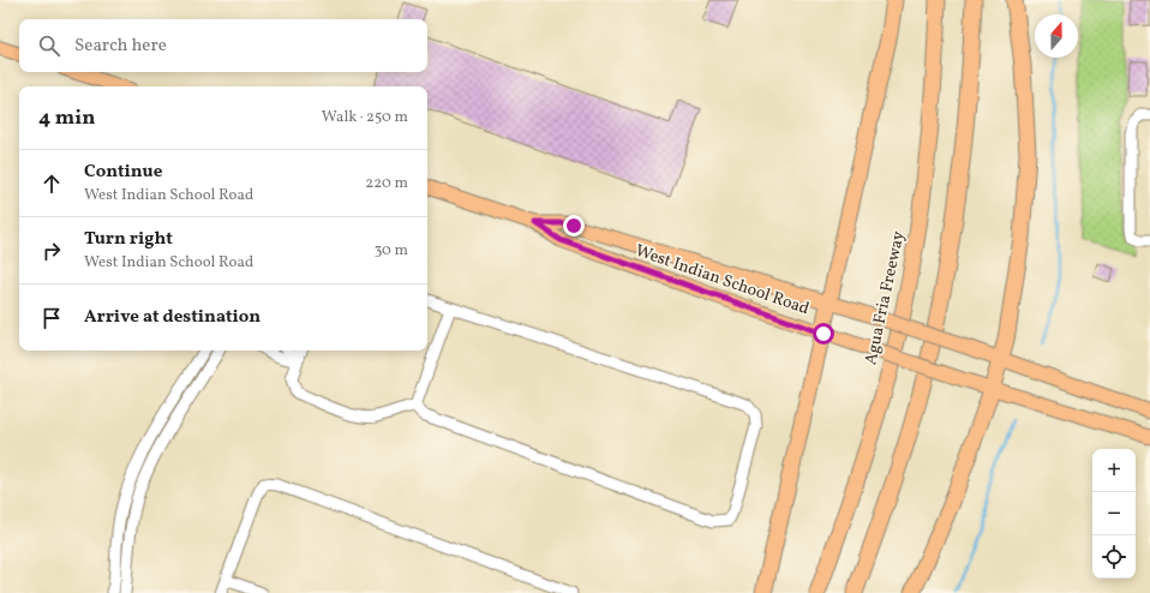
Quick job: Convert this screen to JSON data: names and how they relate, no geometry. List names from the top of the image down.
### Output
{
  "streets": {
    "highway": ["Agua Fria Freeway"],
    "main road": ["West Indian School Road"]
  },
  "north": "top",
  "page": {
    "search": "Search here",
    "heading": ["4 min", "Walk · 250 m"],
    "list": [
      ["Continue", "West Indian School Road", "220 m"],
      ["Turn right", "West Indian School Road", "30 m"],
      "Arrive at destination"
    ],
    "map_buttons": ["+", "−"]
  }
}
